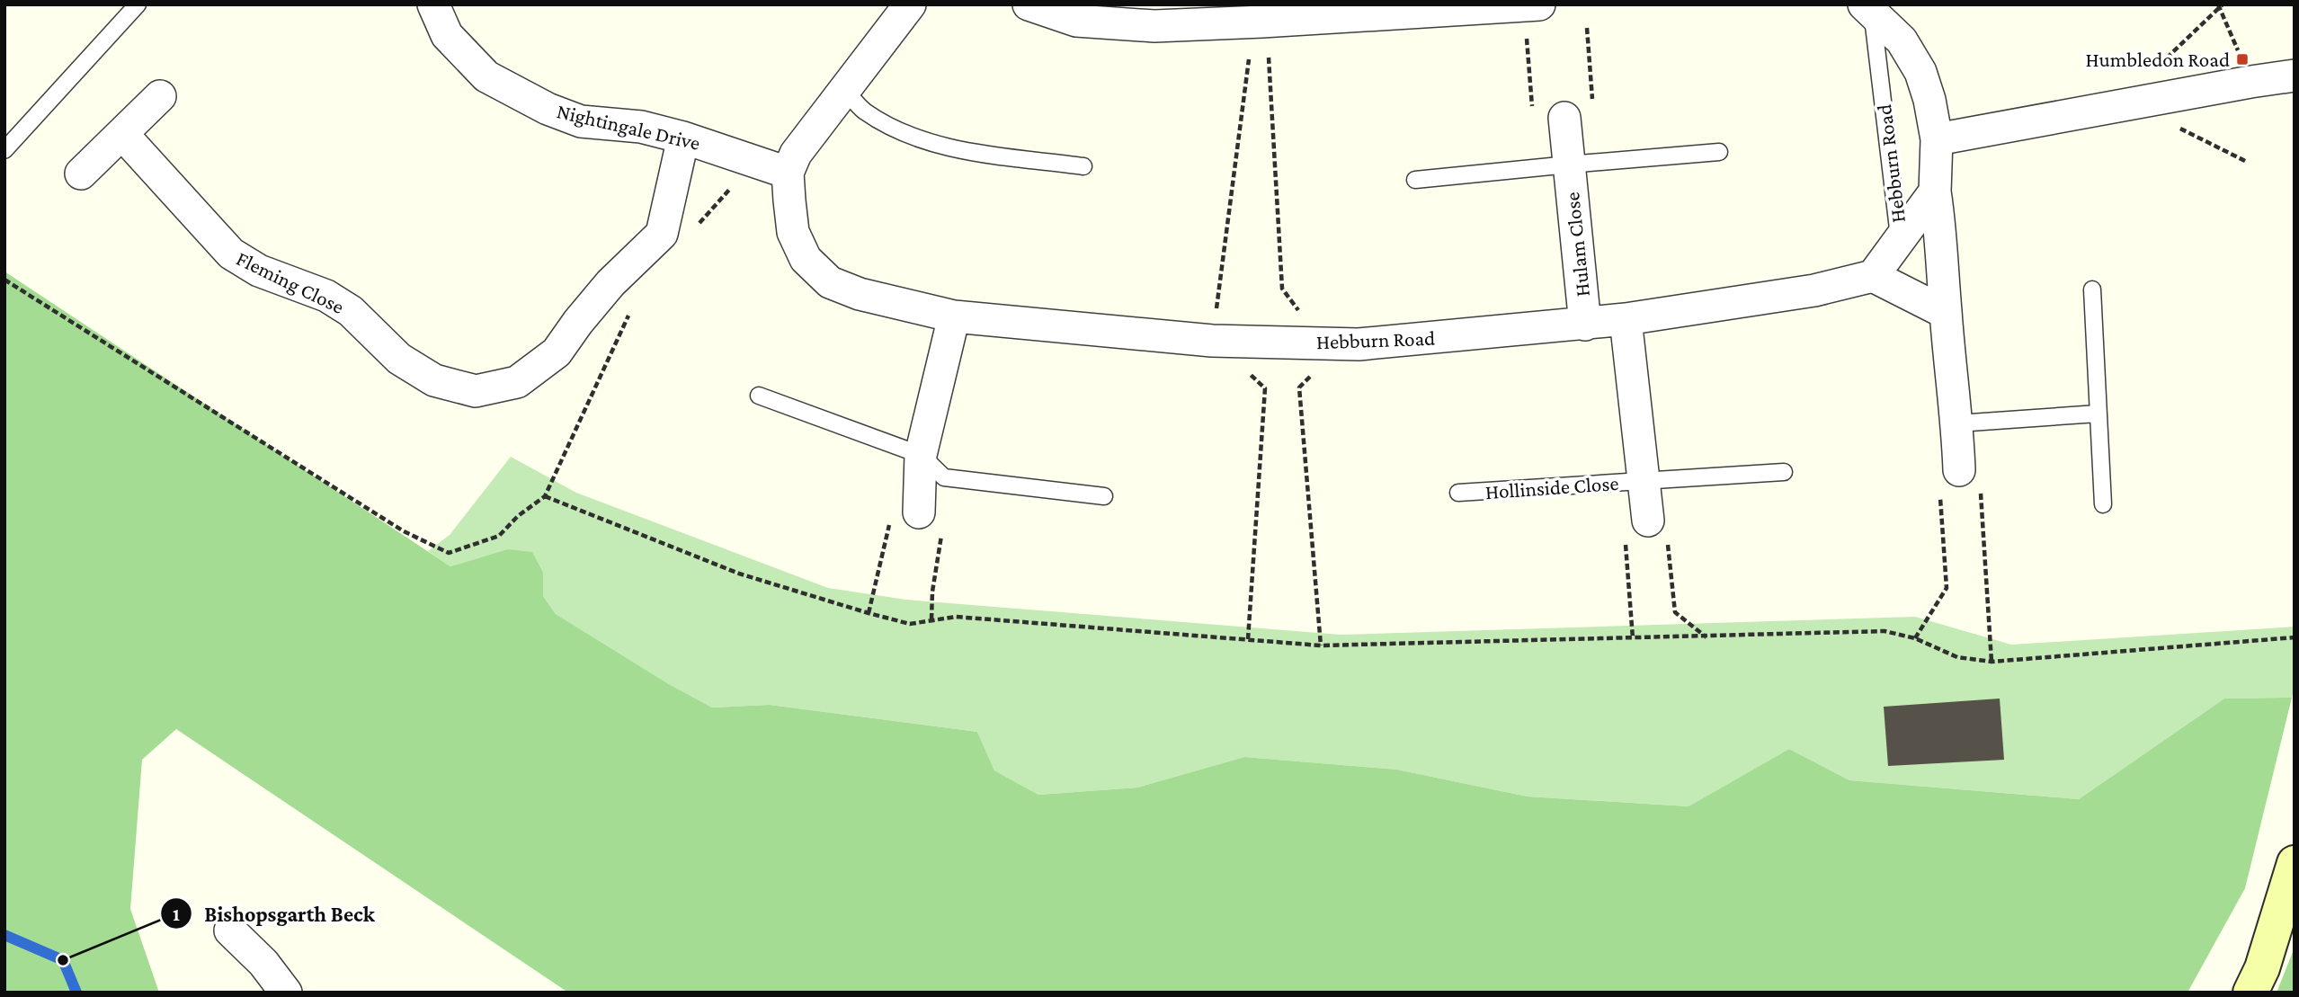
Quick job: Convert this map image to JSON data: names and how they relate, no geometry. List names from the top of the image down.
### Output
{
  "streets": {
    "street": [
      "Nightingale Drive",
      "Hebburn Road",
      "Hulam Close",
      "Fleming Close",
      "Hollinside Close"
    ]
  },
  "crossings": [
    ["Nightingale Drive", "Hebburn Road"],
    ["Nightingale Drive", "Fleming Close"],
    ["Hebburn Road", "Hulam Close"],
    ["Hebburn Road", "Hollinside Close"]
  ],
  "places": {
    "transit": ["Humbledon Road"],
    "other": ["Bishopsgarth Beck"]
  }
}
